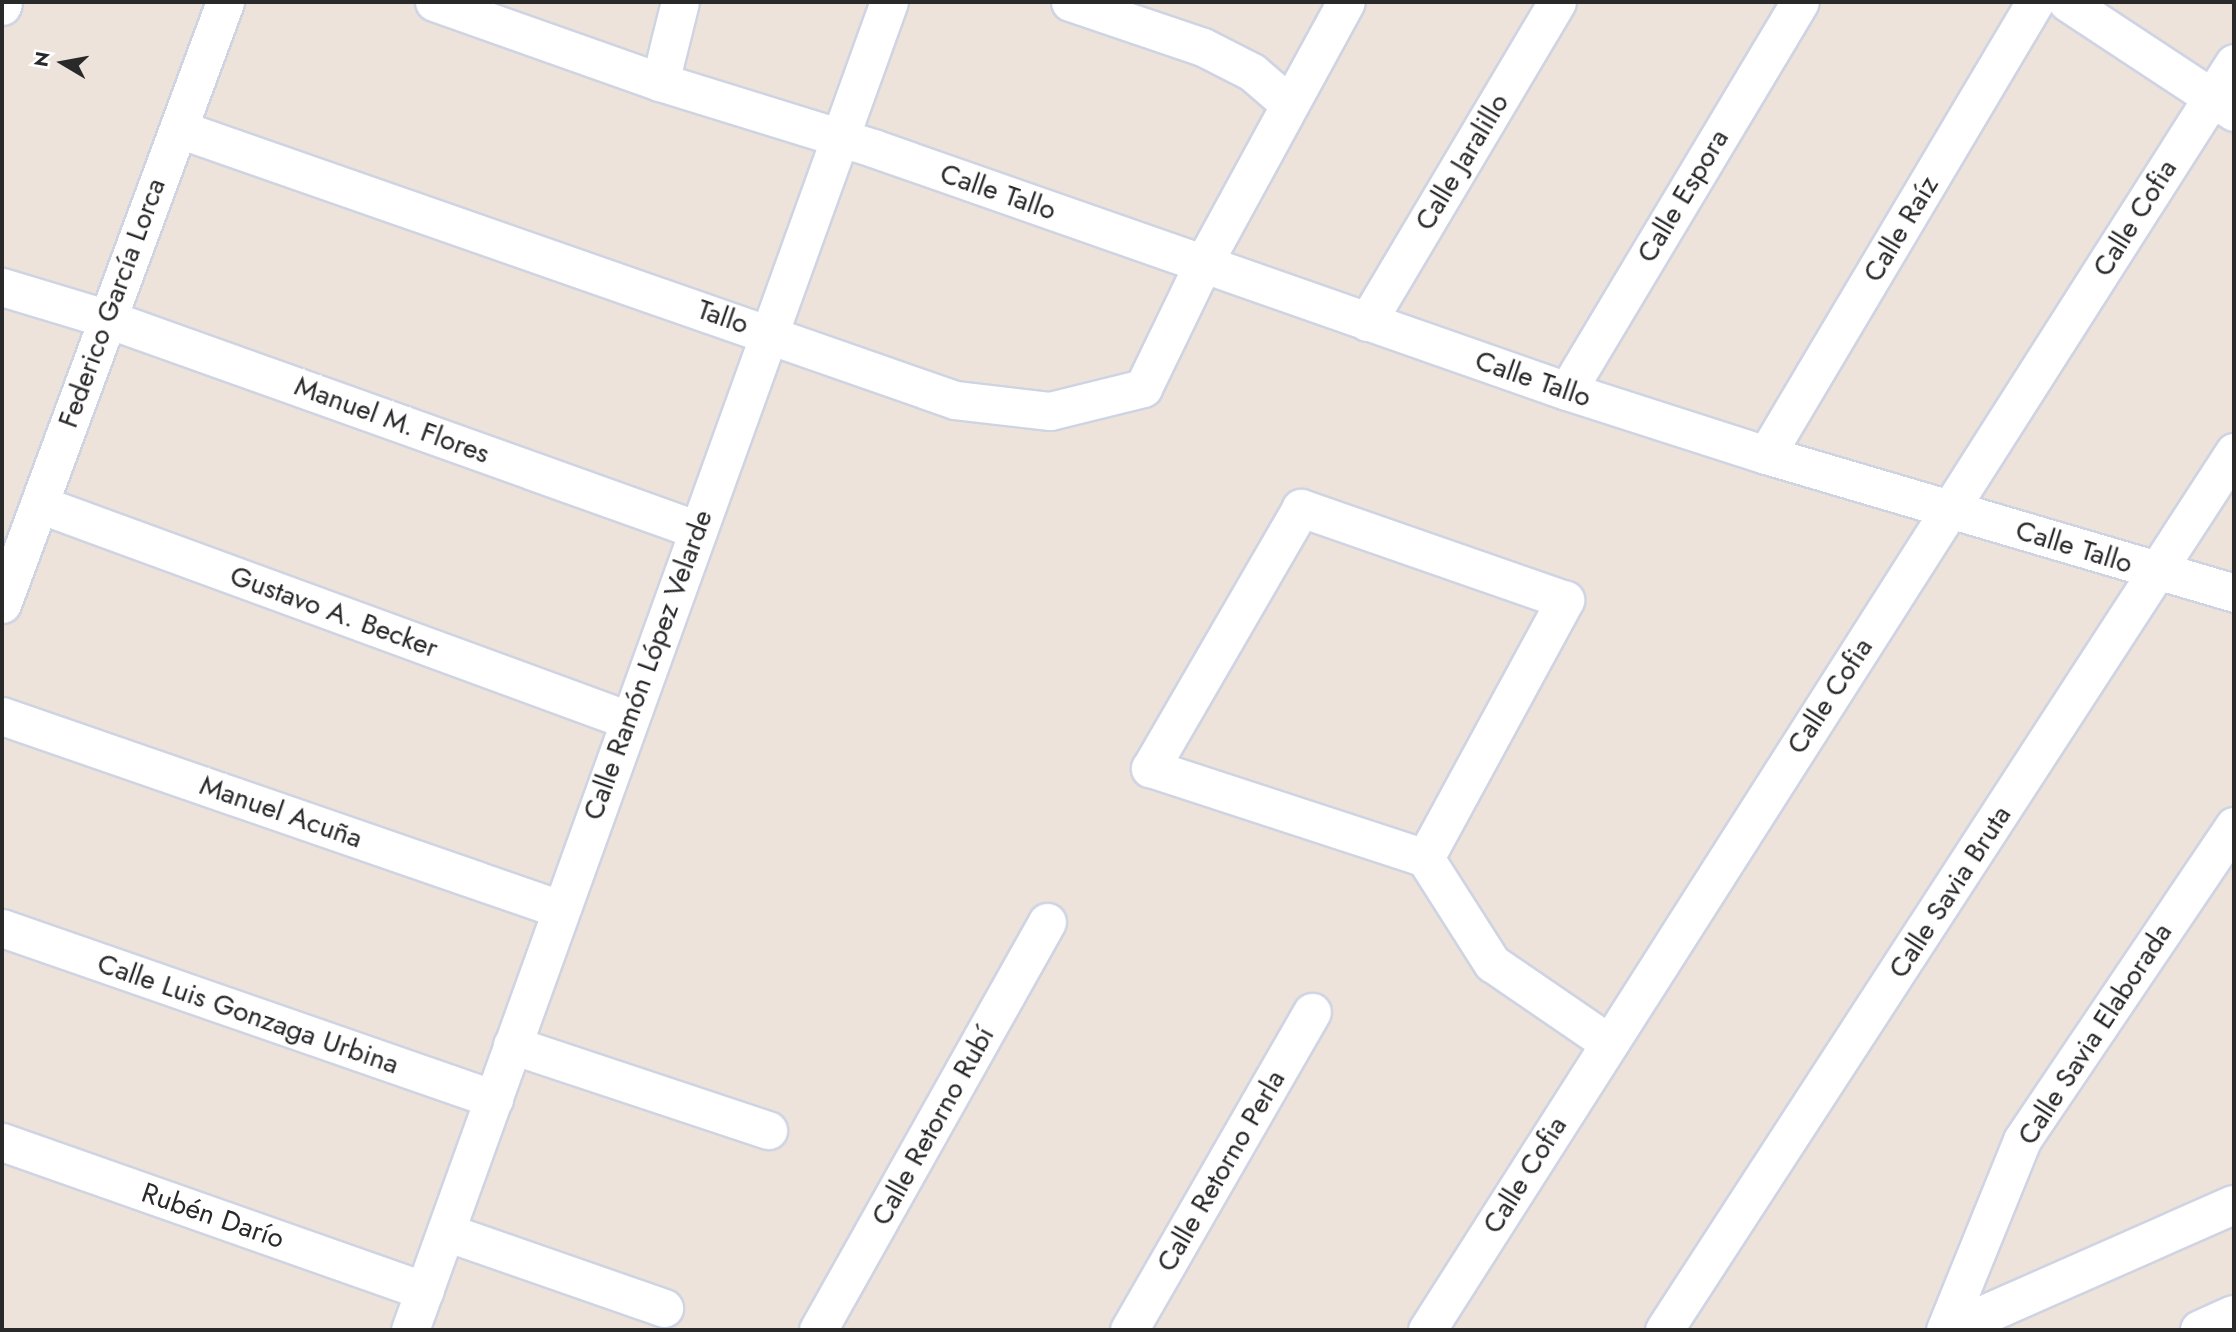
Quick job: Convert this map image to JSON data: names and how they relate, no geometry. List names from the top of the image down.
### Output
{
  "streets": {
    "street": [
      "Calle Jaralillo",
      "Calle Tallo",
      "Calle Espora",
      "Calle Cofia",
      "Calle Raíz",
      "Federico García Lorca",
      "Tallo",
      "Manuel M. Flores",
      "Gustavo A. Becker",
      "Calle Ramón López Velarde",
      "Manuel Acuña",
      "Calle Savia Bruta",
      "Calle Luis Gonzaga Urbina",
      "Calle Savia Elaborada",
      "Calle Retorno Rubí",
      "Calle Retorno Perla",
      "Rubén Darío"
    ]
  },
  "crossings": [
    ["Calle Jaralillo", "Calle Tallo"],
    ["Calle Tallo", "Calle Espora"],
    ["Calle Tallo", "Calle Cofia"],
    ["Calle Tallo", "Calle Raíz"],
    ["Calle Tallo", "Tallo"],
    ["Calle Tallo", "Calle Ramón López Velarde"],
    ["Calle Tallo", "Calle Savia Bruta"],
    ["Federico García Lorca", "Tallo"],
    ["Federico García Lorca", "Manuel M. Flores"],
    ["Federico García Lorca", "Gustavo A. Becker"],
    ["Tallo", "Calle Ramón López Velarde"],
    ["Manuel M. Flores", "Calle Ramón López Velarde"],
    ["Gustavo A. Becker", "Calle Ramón López Velarde"],
    ["Calle Ramón López Velarde", "Manuel Acuña"],
    ["Calle Ramón López Velarde", "Calle Luis Gonzaga Urbina"],
    ["Calle Ramón López Velarde", "Rubén Darío"]
  ],
  "north": "left"
}
